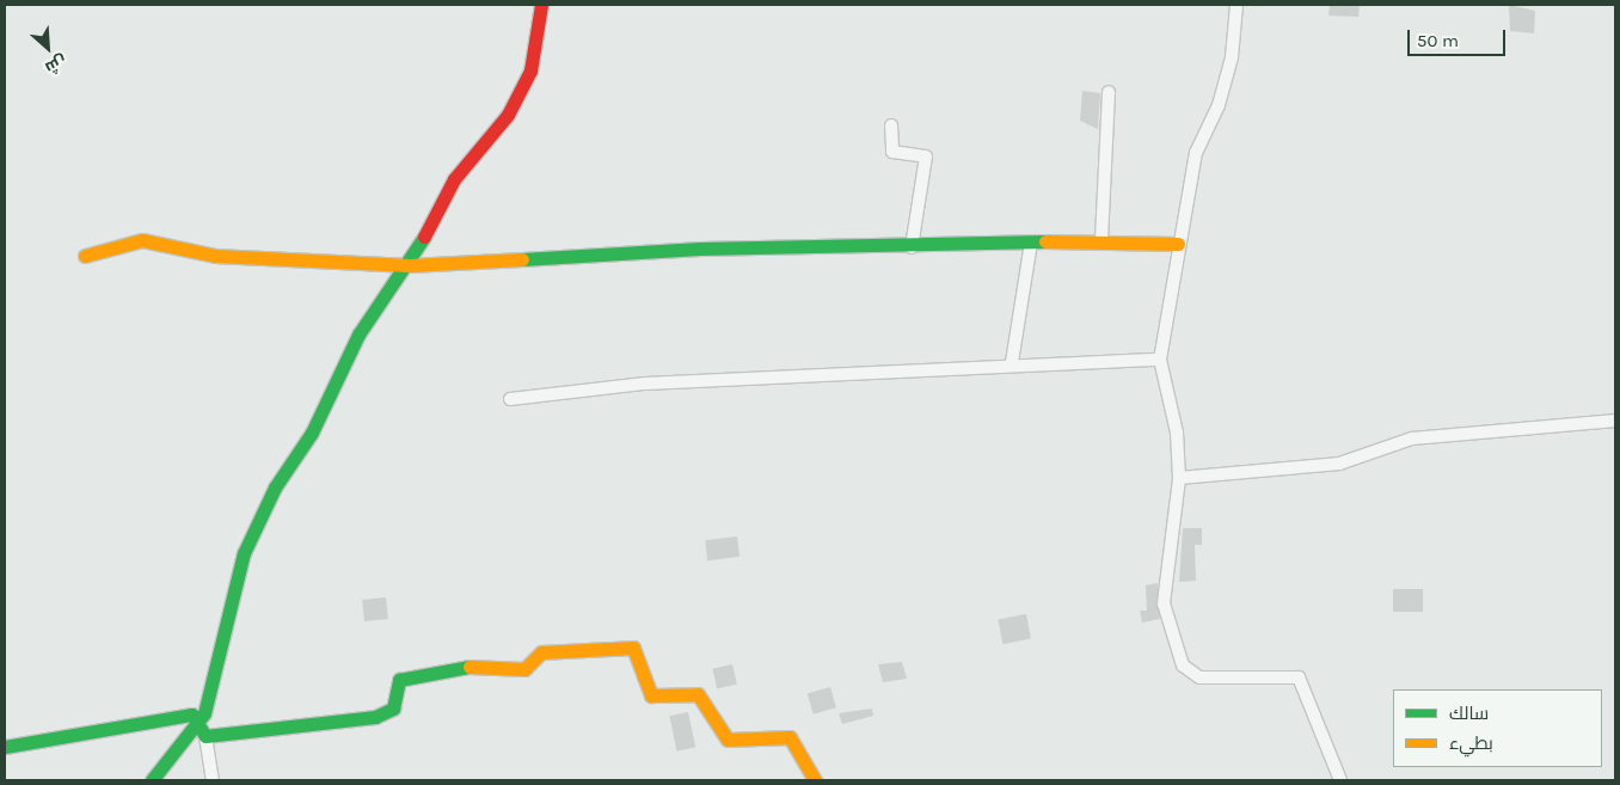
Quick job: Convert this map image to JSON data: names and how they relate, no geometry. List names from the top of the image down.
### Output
{
  "legend": ["سالك", "بطيء"],
  "scale_bar": "50 m",
  "north": "bottom right"
}
